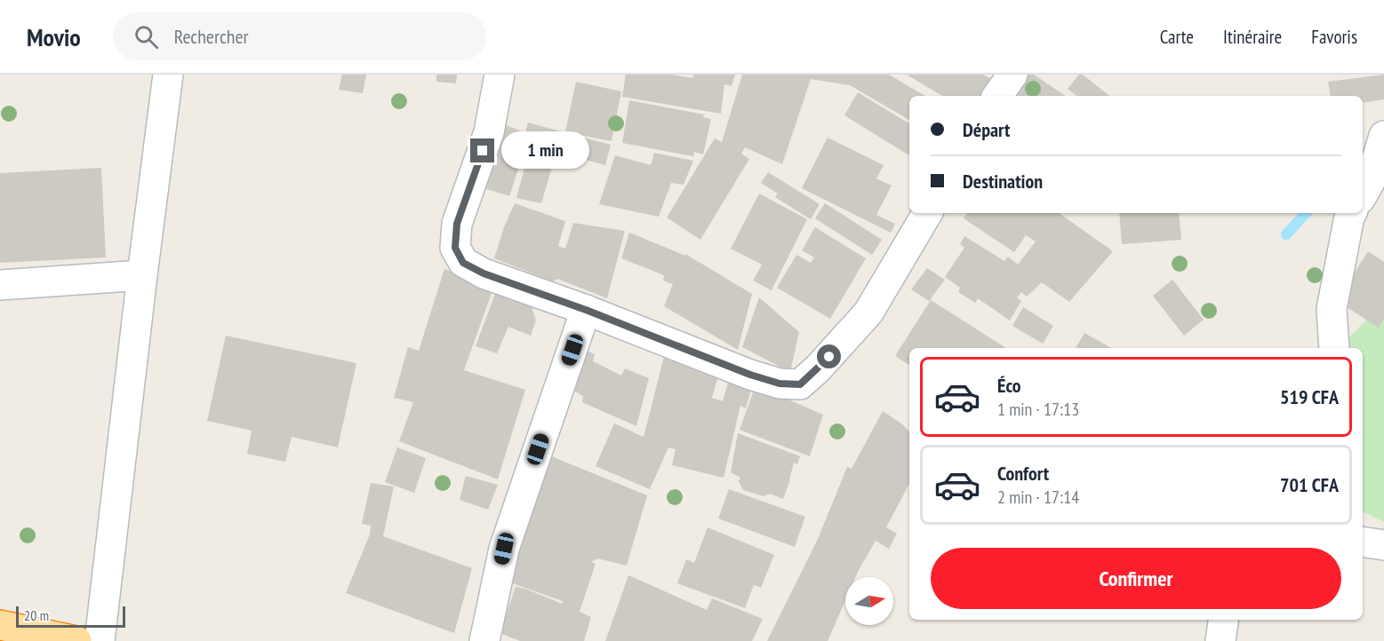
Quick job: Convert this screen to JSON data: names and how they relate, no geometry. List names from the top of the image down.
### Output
{
  "scale_bar": "20 m",
  "north": "right",
  "page": {
    "header": "Movio",
    "search": "Rechercher",
    "nav": ["Carte", "Itinéraire", "Favoris"],
    "banner": ["Départ", "Destination"],
    "bubble": "1 min",
    "list": [
      {
        "name": "Éco",
        "note": "1 min · 17:13",
        "value": "519 CFA"
      },
      {
        "name": "Confort",
        "note": "2 min · 17:14",
        "value": "701 CFA"
      }
    ],
    "buttons": "Confirmer",
    "scale": "20 m"
  }
}
